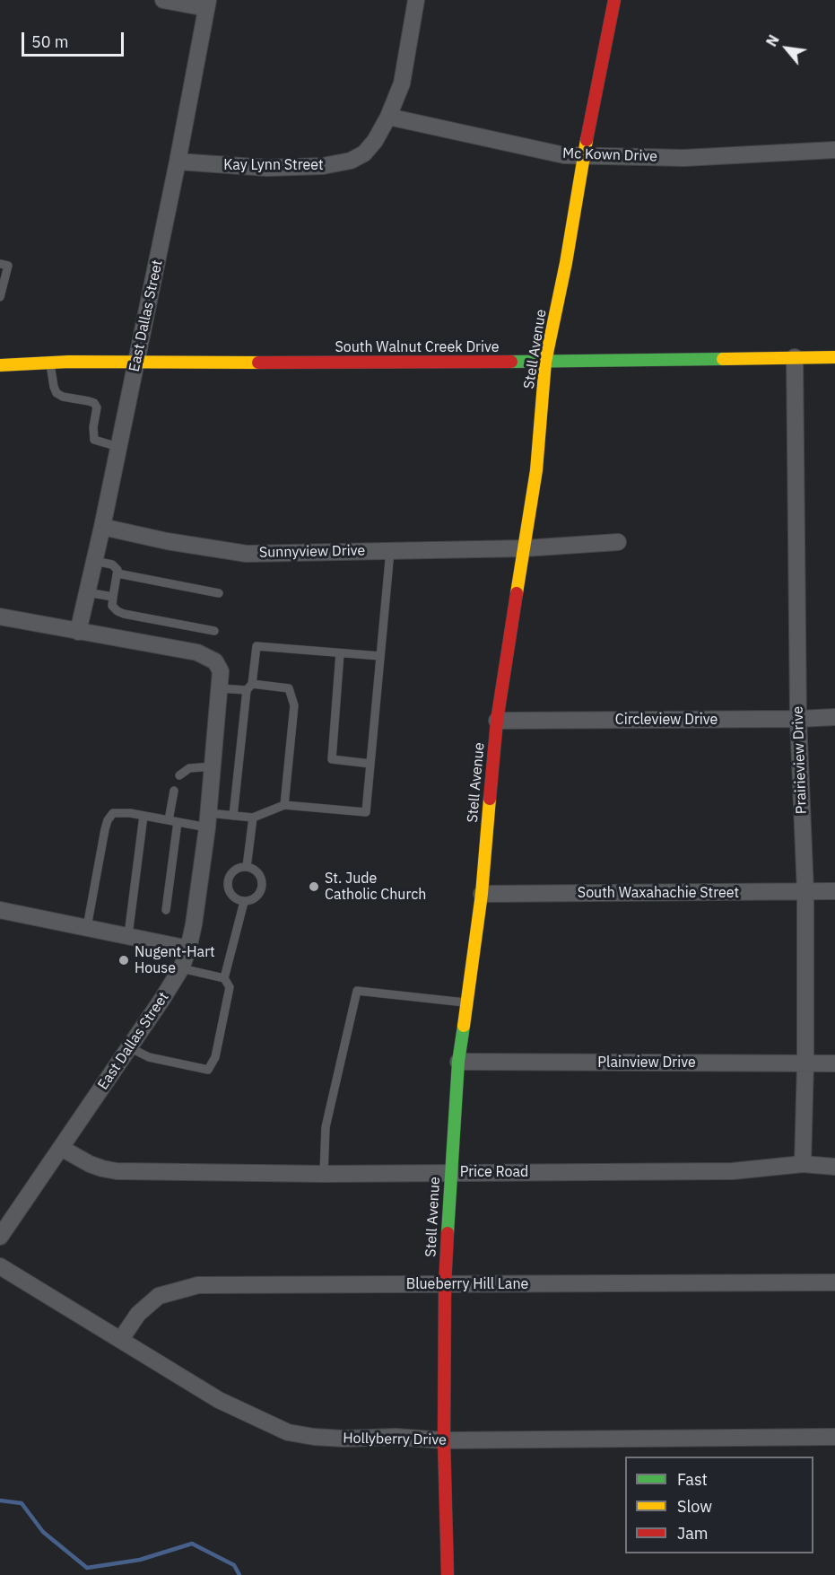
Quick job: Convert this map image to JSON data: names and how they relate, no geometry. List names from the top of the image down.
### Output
{
  "streets": {
    "street": [
      "Mc Kown Drive",
      "Kay Lynn Street",
      "East Dallas Street",
      "South Walnut Creek Drive",
      "Stell Avenue",
      "Sunnyview Drive",
      "Circleview Drive",
      "Prairieview Drive",
      "South Waxahachie Street",
      "Plainview Drive",
      "Price Road",
      "Blueberry Hill Lane",
      "Hollyberry Drive"
    ]
  },
  "crossings": [
    ["Mc Kown Drive", "Kay Lynn Street"],
    ["Mc Kown Drive", "Stell Avenue"],
    ["Kay Lynn Street", "East Dallas Street"],
    ["East Dallas Street", "South Walnut Creek Drive"],
    ["East Dallas Street", "Sunnyview Drive"],
    ["East Dallas Street", "Price Road"],
    ["South Walnut Creek Drive", "Stell Avenue"],
    ["South Walnut Creek Drive", "Prairieview Drive"],
    ["Stell Avenue", "Sunnyview Drive"],
    ["Stell Avenue", "Circleview Drive"],
    ["Stell Avenue", "South Waxahachie Street"],
    ["Stell Avenue", "Plainview Drive"],
    ["Stell Avenue", "Price Road"],
    ["Stell Avenue", "Blueberry Hill Lane"],
    ["Stell Avenue", "Hollyberry Drive"],
    ["Circleview Drive", "Prairieview Drive"],
    ["Prairieview Drive", "South Waxahachie Street"],
    ["Prairieview Drive", "Plainview Drive"],
    ["Prairieview Drive", "Price Road"],
    ["Blueberry Hill Lane", "Hollyberry Drive"]
  ],
  "places": ["St. Jude Catholic Church", "Nugent-Hart House"],
  "legend": ["Fast", "Slow", "Jam"],
  "scale_bar": "50 m",
  "north": "top left"
}
